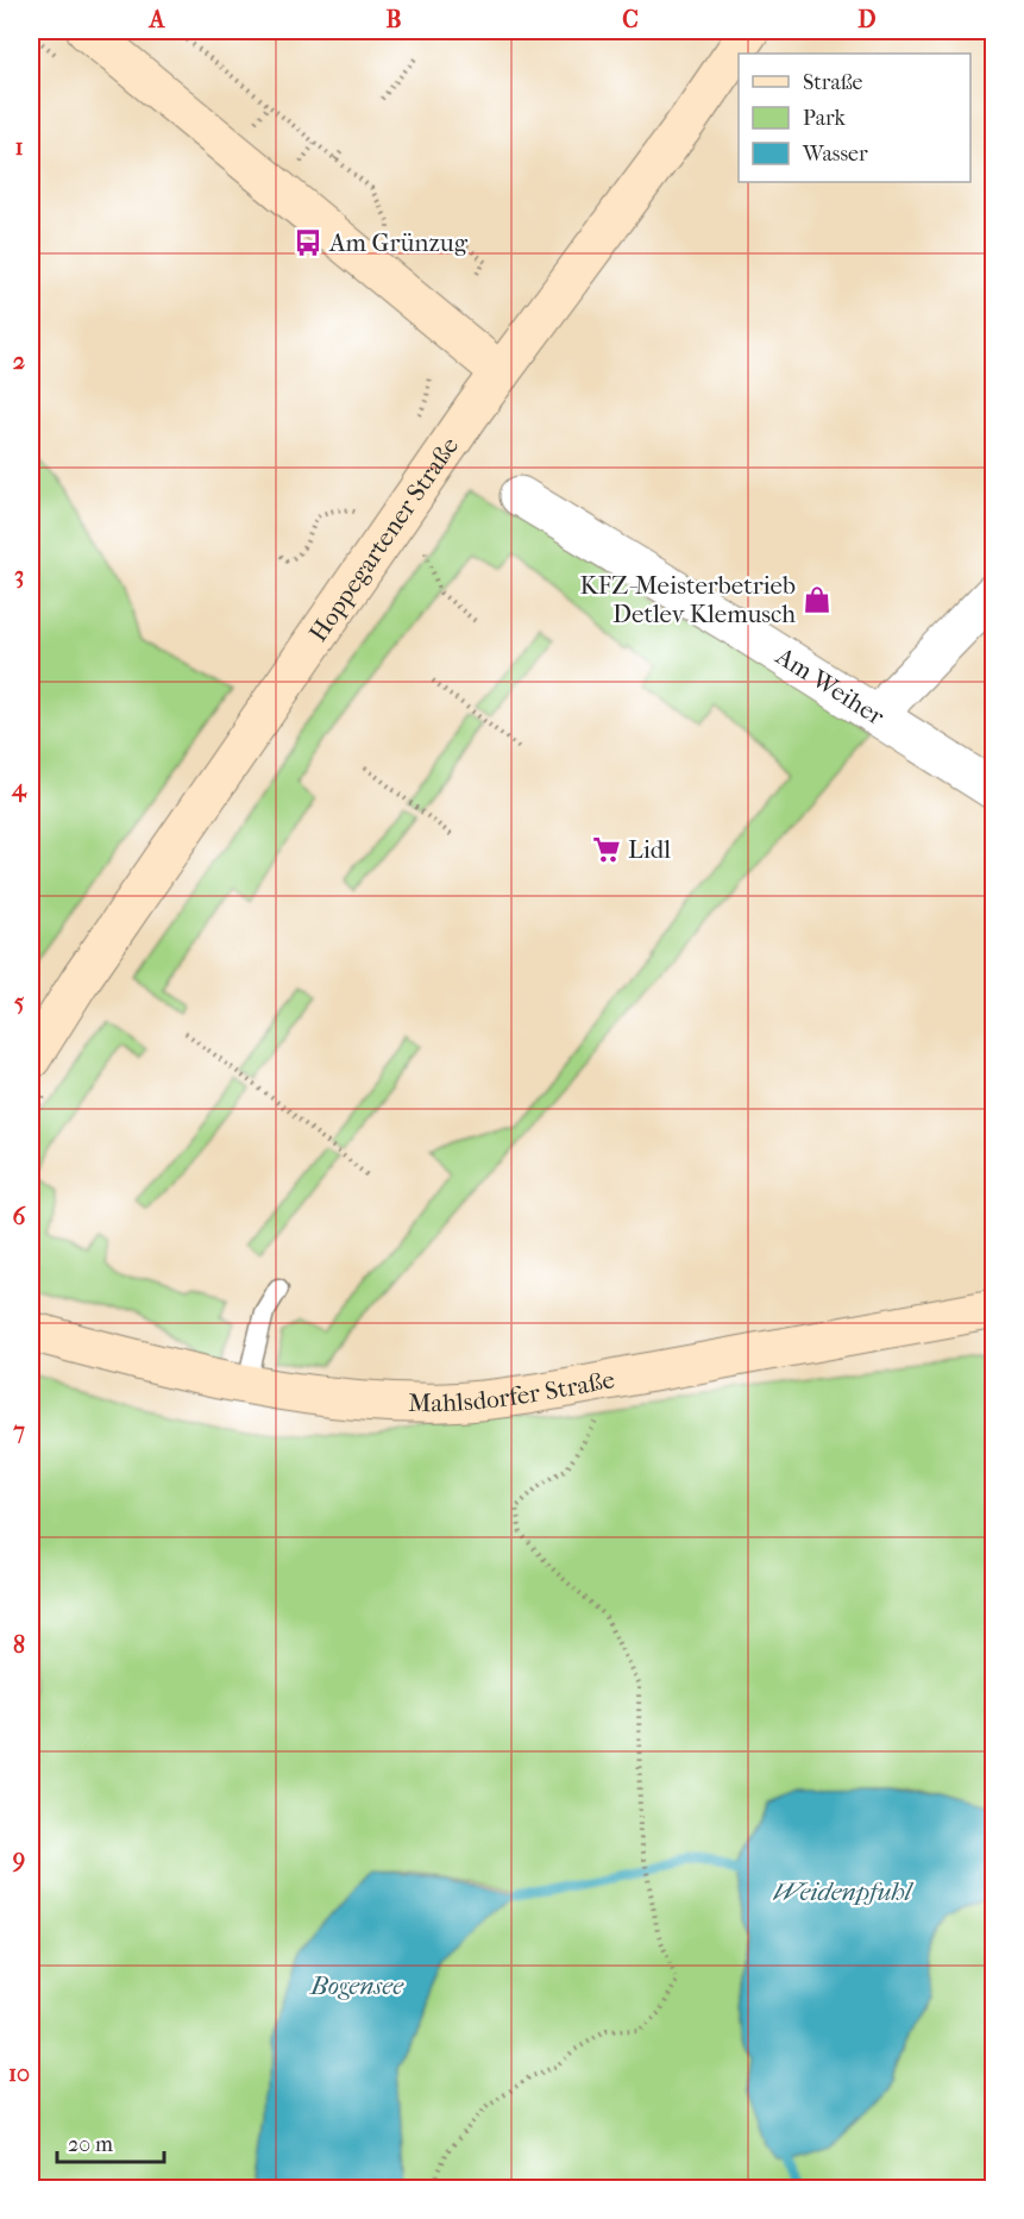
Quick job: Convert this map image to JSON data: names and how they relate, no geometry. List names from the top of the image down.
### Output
{
  "streets": {
    "main road": ["Hoppegartener Straße", "Mahlsdorfer Straße"],
    "street": ["Am Weiher"]
  },
  "water": ["Weidenpfuhl", "Bogensee"],
  "places": {
    "bus stop": ["Am Grünzug"],
    "shop": ["KFZ-Meisterbetrieb Detlev Klemusch"],
    "supermarket": ["Lidl"]
  },
  "legend": ["Straße", "Park", "Wasser"],
  "scale_bar": "20 m",
  "grid": {
    "columns": [
      "A",
      "B",
      "C",
      "D"
    ],
    "rows": [
      "1",
      "2",
      "3",
      "4",
      "5",
      "6",
      "7",
      "8",
      "9",
      "10"
    ]
  }
}
